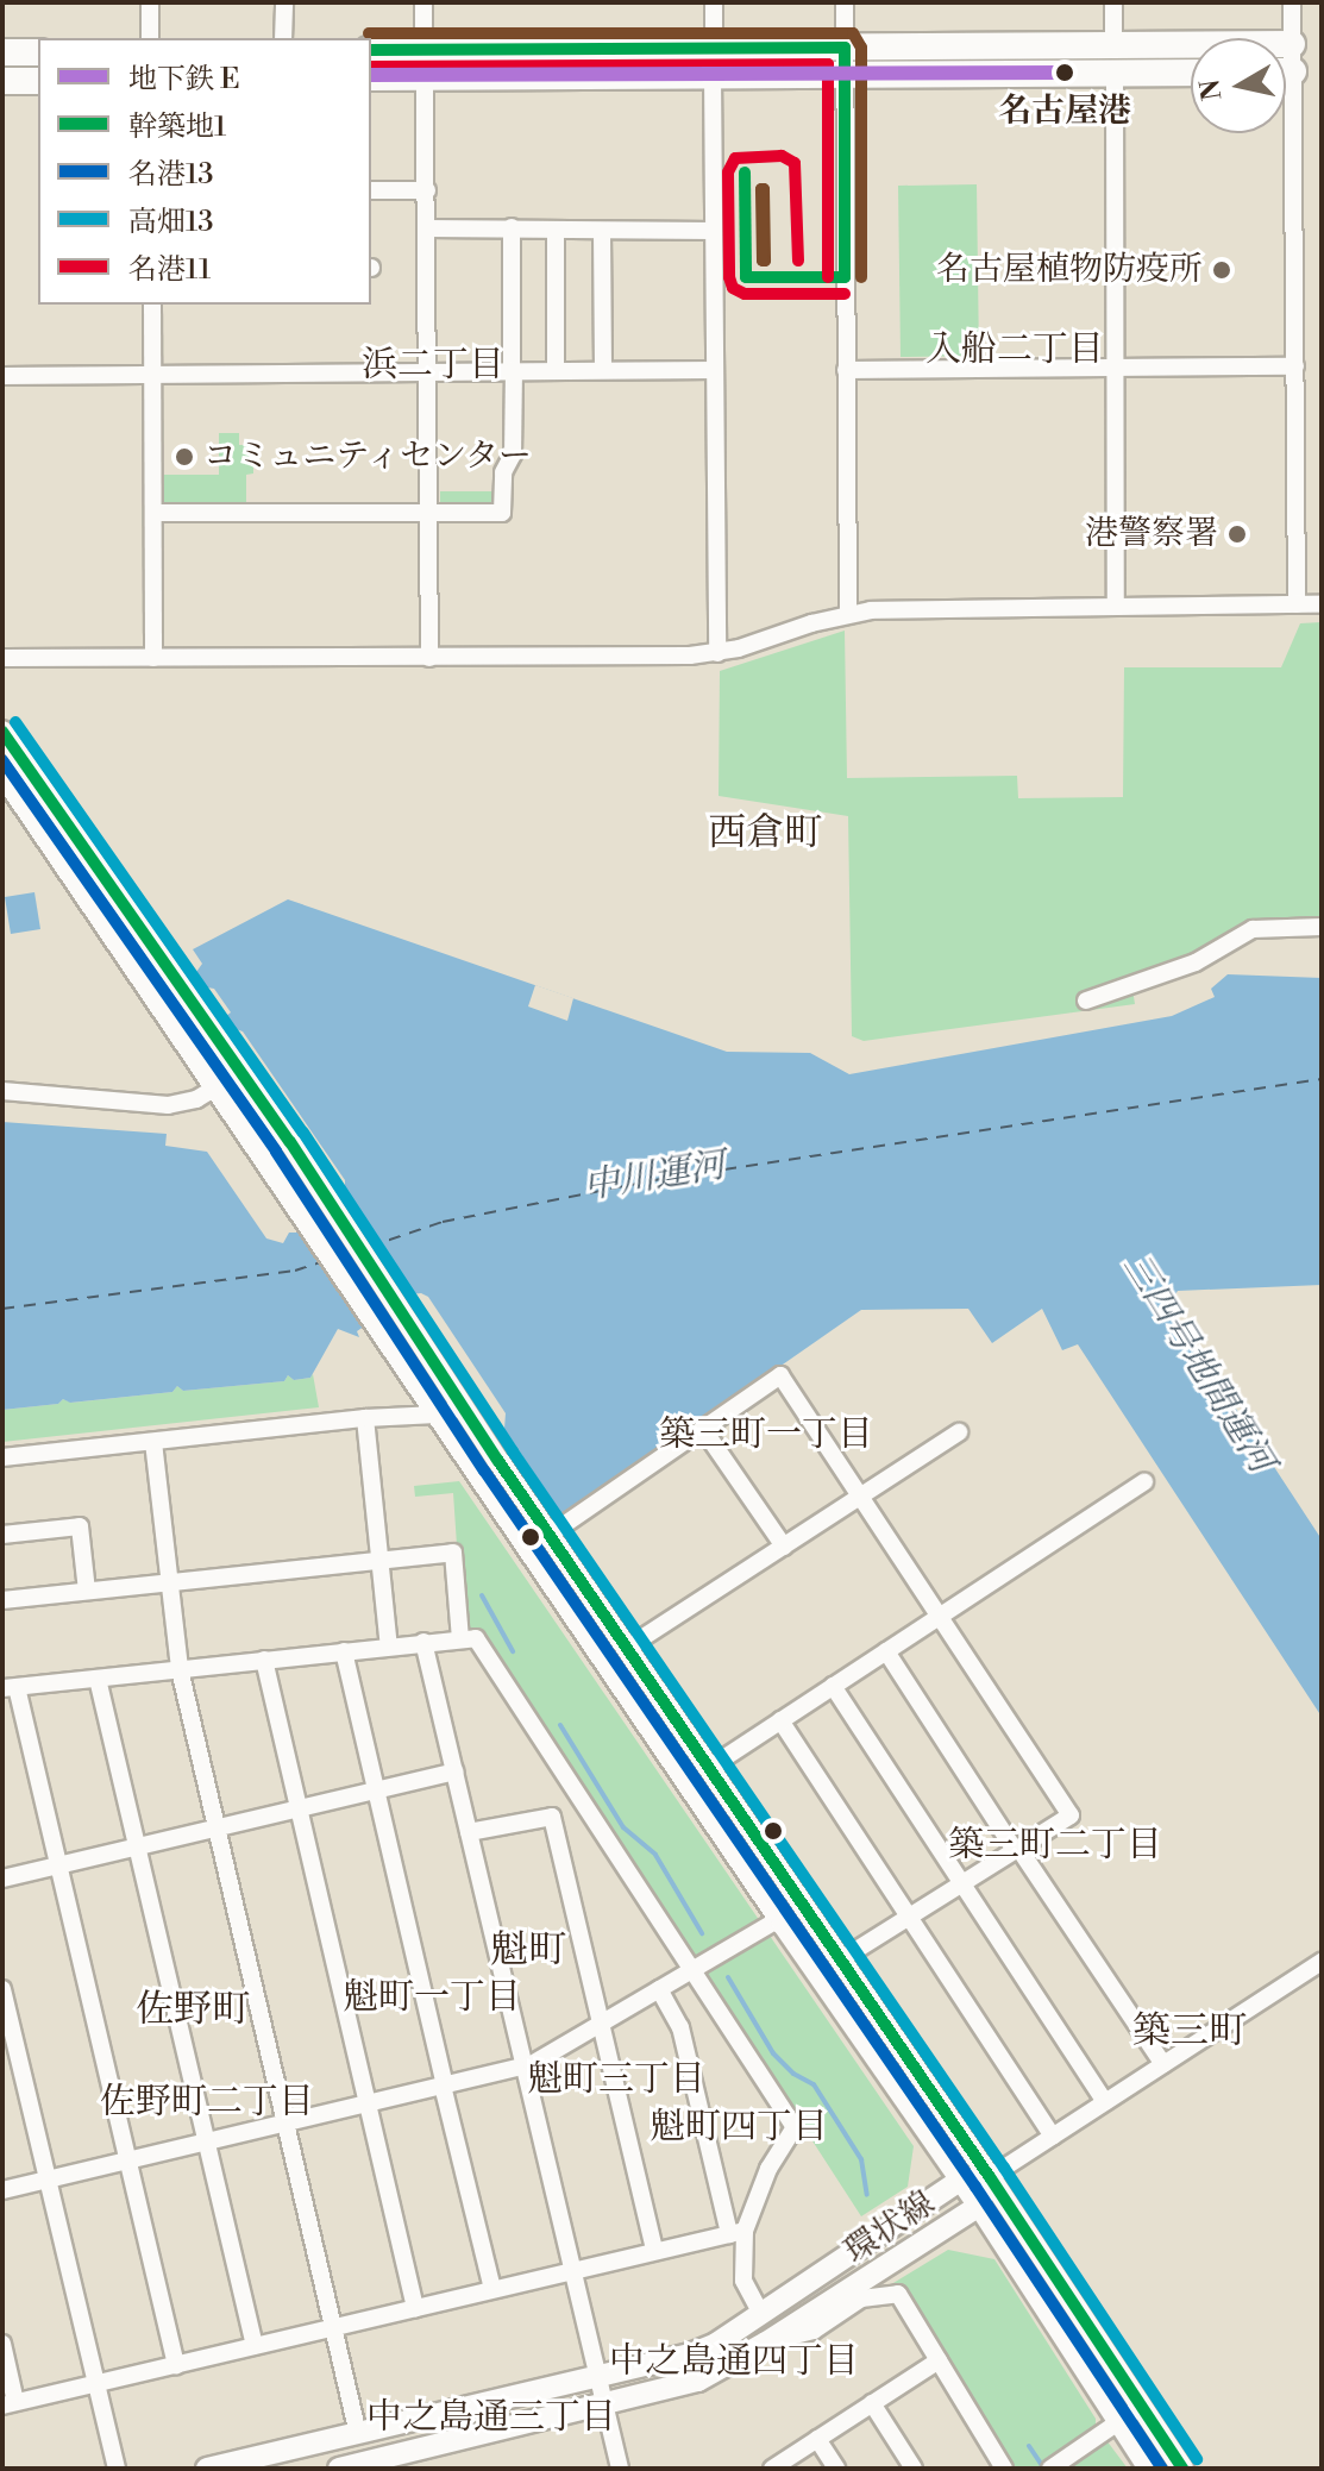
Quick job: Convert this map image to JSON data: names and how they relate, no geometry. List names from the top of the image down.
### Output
{
  "streets": {
    "main road": ["環状線"]
  },
  "districts": [
    "入船二丁目",
    "浜二丁目",
    "西倉町",
    "築三町一丁目",
    "築三町二丁目",
    "魁町",
    "魁町一丁目",
    "佐野町",
    "築三町",
    "魁町三丁目",
    "佐野町二丁目",
    "魁町四丁目",
    "中之島通四丁目",
    "中之島通三丁目"
  ],
  "water": ["中川運河", "三四号地間運河"],
  "places": [
    "名古屋港",
    "名古屋植物防疫所",
    "コミュニティセンター",
    "港警察署"
  ],
  "lines": [
    "transit line 幹築地1",
    "transit line 名港11",
    "metro line E",
    "transit line 高畑13",
    "transit line 名港13"
  ],
  "legend": [
    "地下鉄 E",
    "幹築地1",
    "名港13",
    "高畑13",
    "名港11"
  ],
  "north": "left"
}
